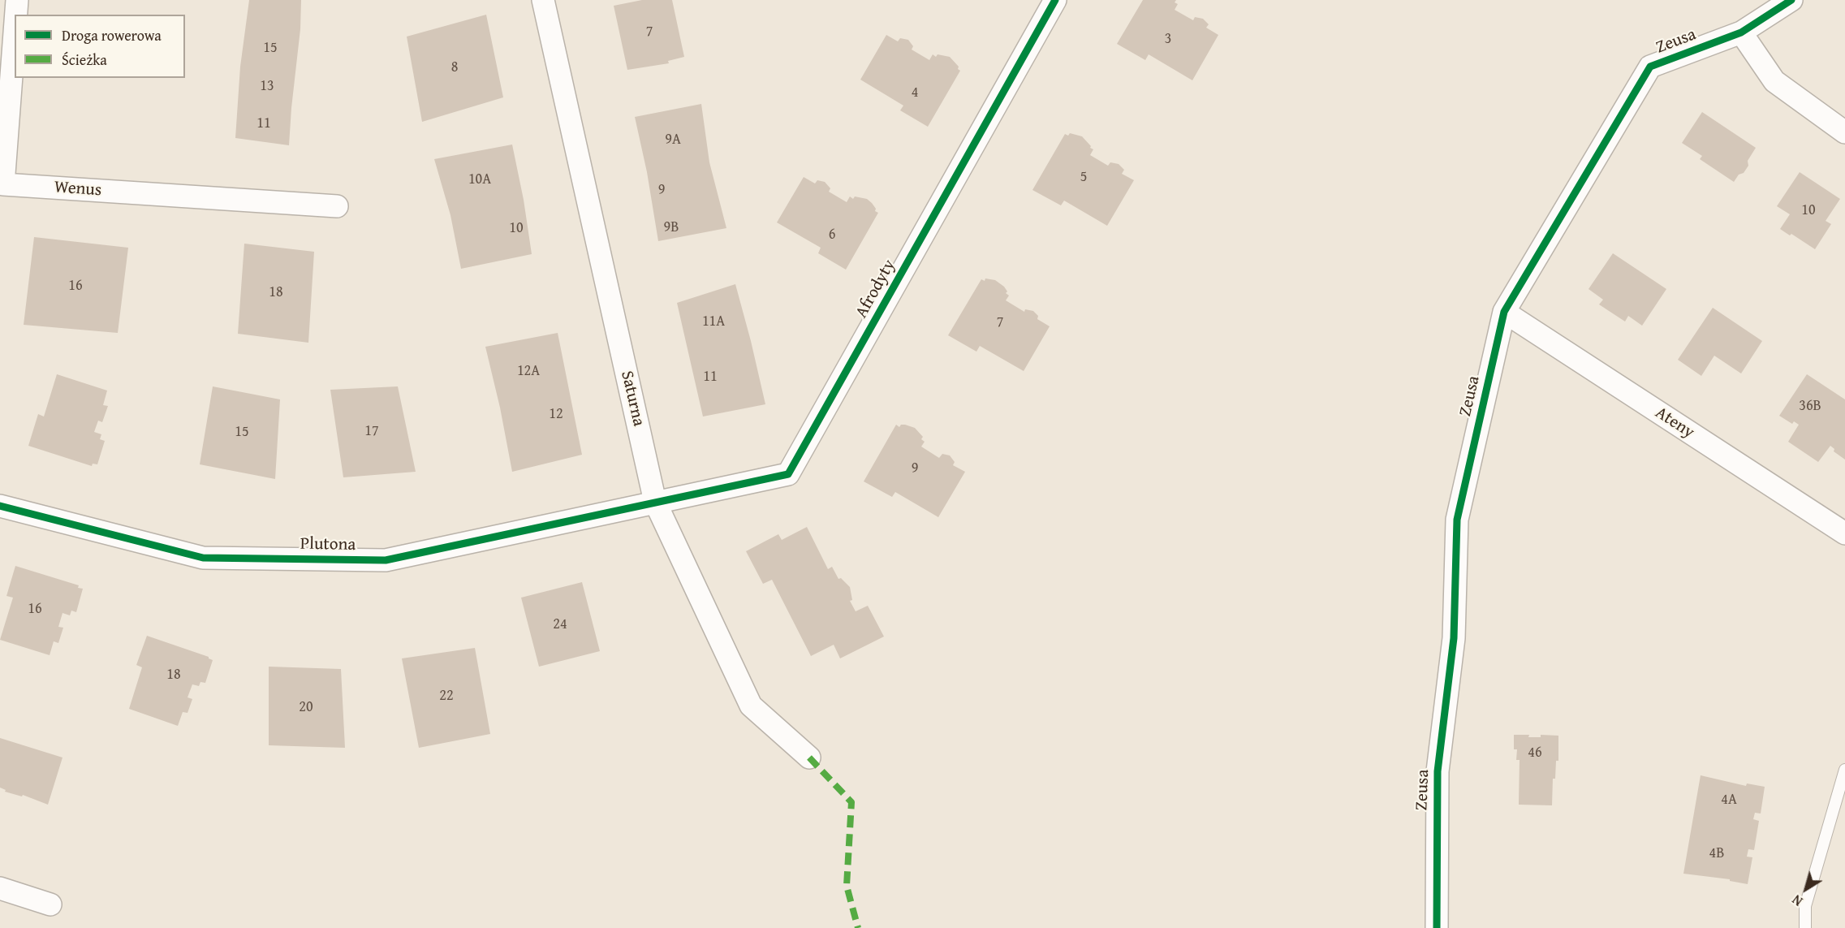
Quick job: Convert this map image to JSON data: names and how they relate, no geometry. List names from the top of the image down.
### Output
{
  "streets": {
    "street": [
      "Zeusa",
      "Wenus",
      "Afrodyty",
      "Saturna",
      "Ateny",
      "Plutona"
    ]
  },
  "crossings": [
    ["Zeusa", "Ateny"],
    ["Afrodyty", "Saturna"],
    ["Afrodyty", "Plutona"],
    ["Saturna", "Plutona"]
  ],
  "house_numbers": [
    "7",
    "3",
    "15",
    "8",
    "13",
    "4",
    "11",
    "9A",
    "5",
    "10A",
    "9",
    "10",
    "9B",
    "10",
    "6",
    "16",
    "18",
    "11A",
    "7",
    "12A",
    "11",
    "36B",
    "12",
    "17",
    "15",
    "9",
    "16",
    "24",
    "18",
    "22",
    "20",
    "46",
    "4A",
    "4B"
  ],
  "legend": ["Droga rowerowa", "Ścieżka"],
  "north": "bottom left"
}
